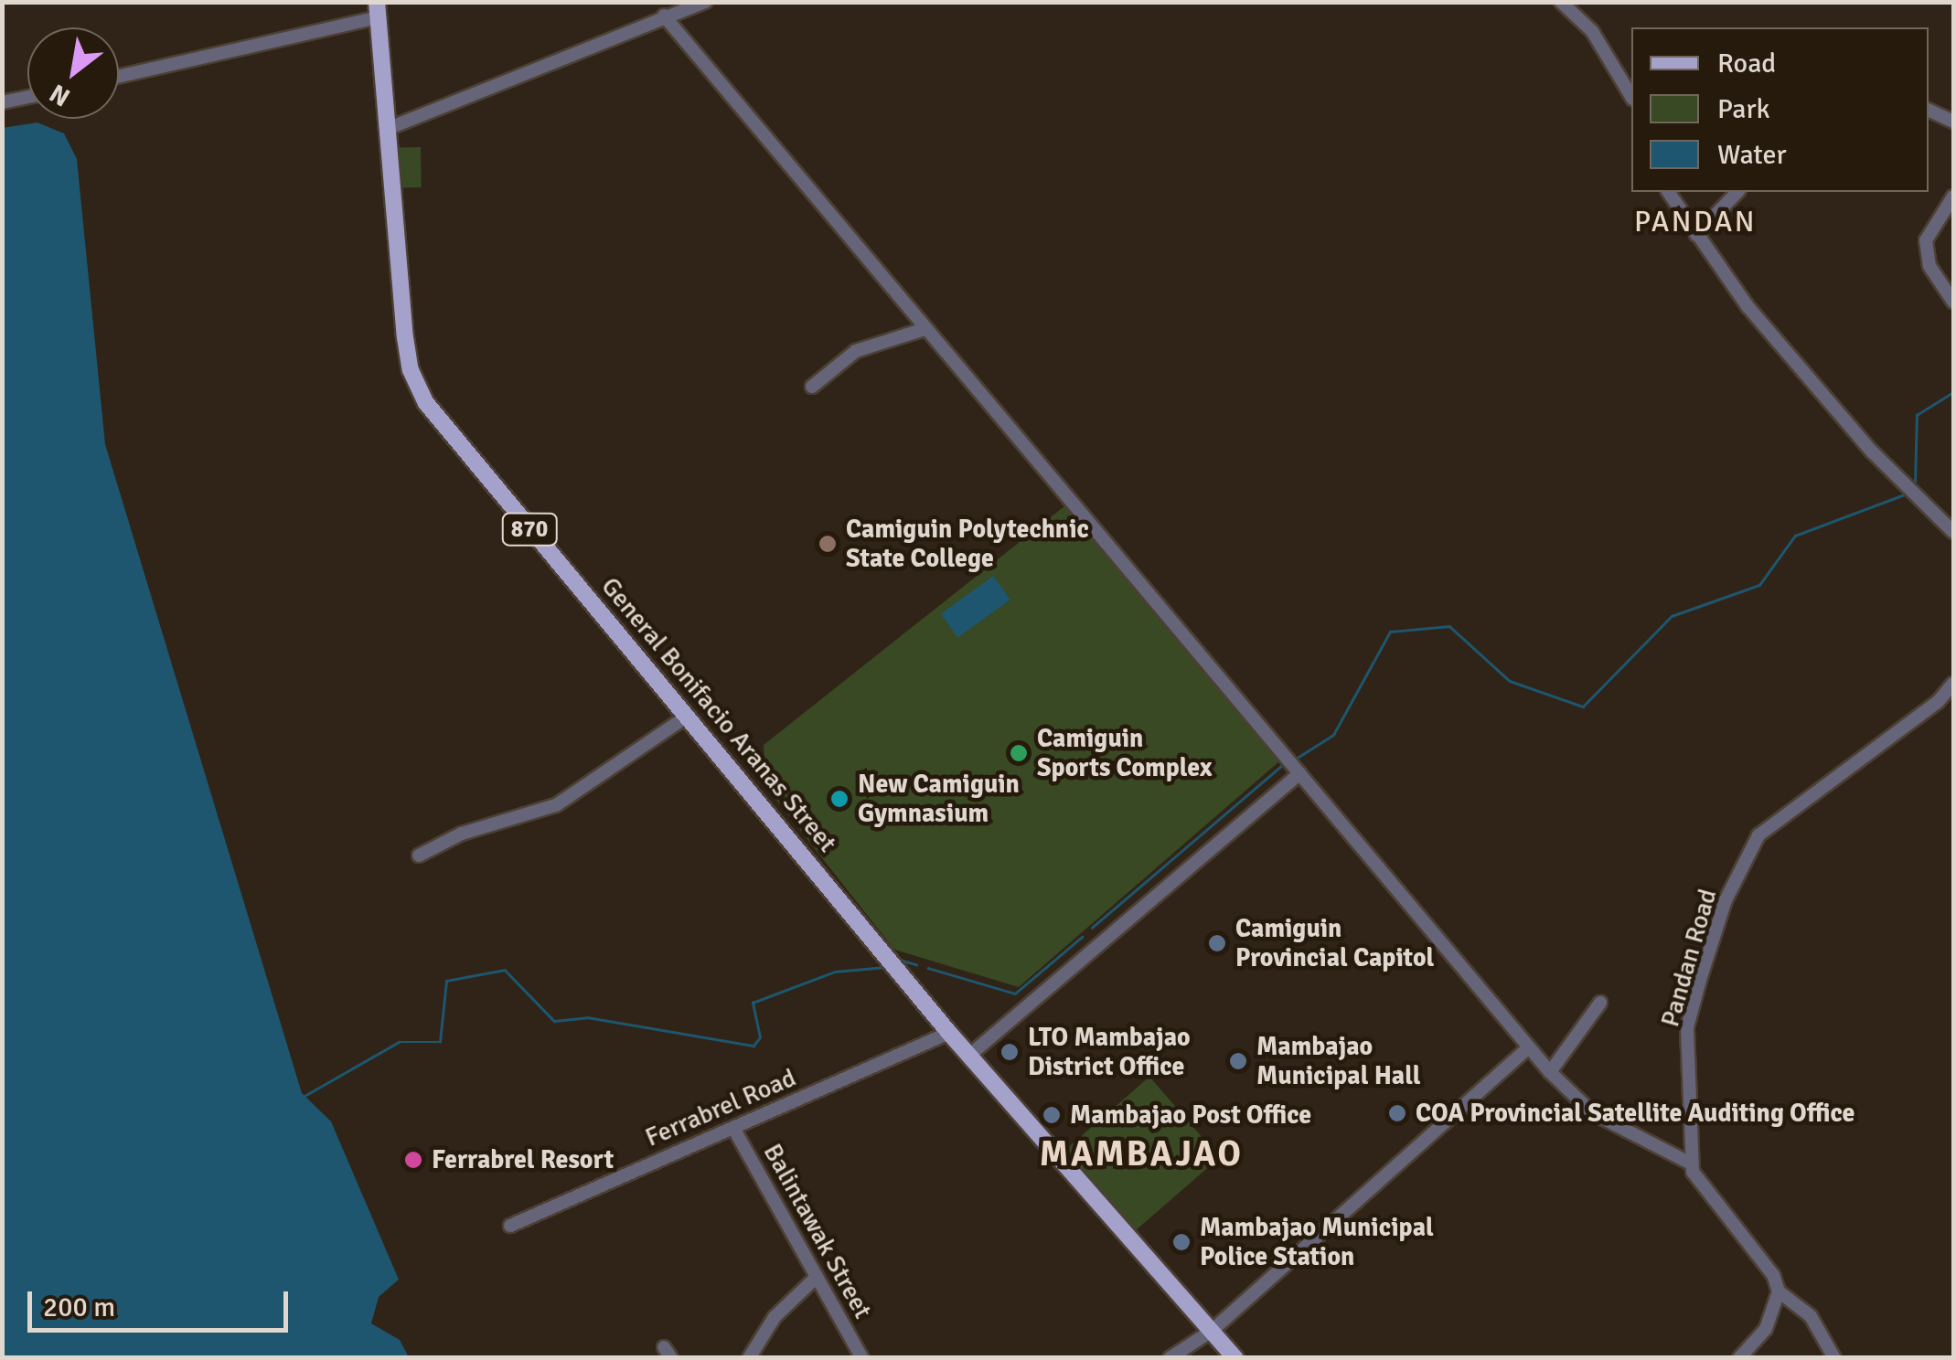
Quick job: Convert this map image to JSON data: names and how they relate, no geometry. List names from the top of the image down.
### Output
{
  "streets": {
    "main road": ["870", "General Bonifacio Aranas Street"],
    "street": ["Pandan Road", "Ferrabrel Road", "Balintawak Street"]
  },
  "crossings": [
    ["General Bonifacio Aranas Street", "Ferrabrel Road"],
    ["Ferrabrel Road", "Balintawak Street"]
  ],
  "districts": ["PANDAN", "MAMBAJAO"],
  "places": [
    "Camiguin Polytechnic State College",
    "Camiguin Sports Complex",
    "New Camiguin Gymnasium",
    "Camiguin Provincial Capitol",
    "LTO Mambajao District Office",
    "Mambajao Municipal Hall",
    "COA Provincial Satellite Auditing Office",
    "Mambajao Post Office",
    "Ferrabrel Resort",
    "Mambajao Municipal Police Station"
  ],
  "legend": ["Road", "Park", "Water"],
  "scale_bar": "200 m",
  "north": "bottom left"
}
